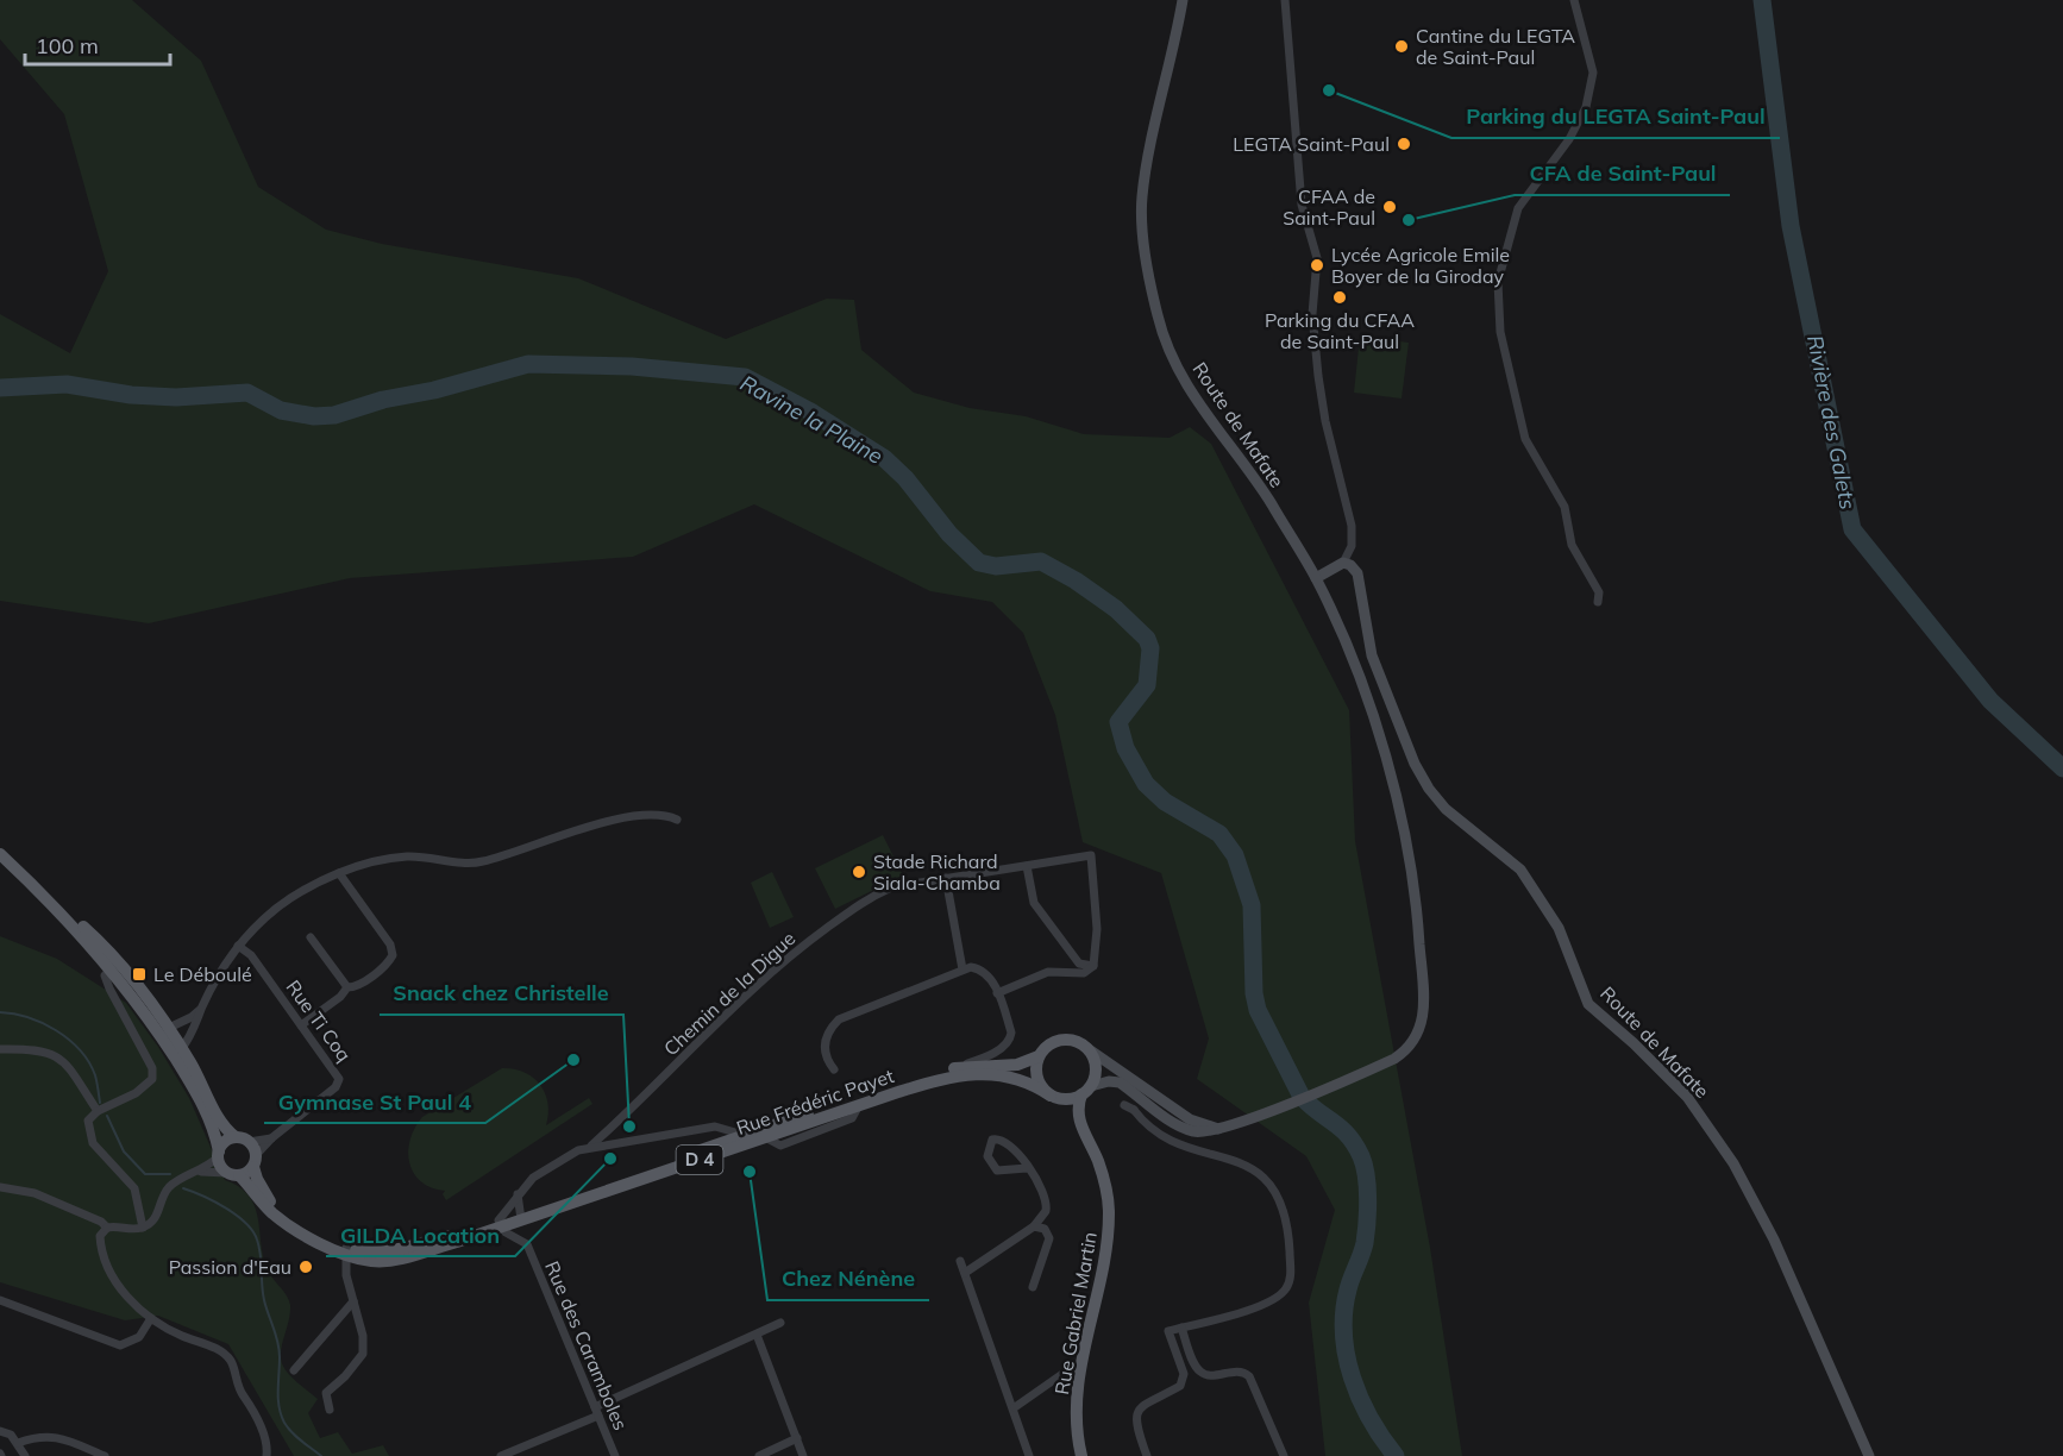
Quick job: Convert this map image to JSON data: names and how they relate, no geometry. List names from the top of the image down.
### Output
{
  "streets": {
    "main road": [
      "Route de Mafate",
      "Rue Frédéric Payet",
      "D 4",
      "Rue Gabriel Martin"
    ],
    "street": ["Chemin de la Digue", "Rue Ti Coq", "Rue des Caramboles"]
  },
  "crossings": [
    ["Route de Mafate", "Rue Frédéric Payet"],
    ["Route de Mafate", "Rue Gabriel Martin"],
    ["Chemin de la Digue", "Rue Frédéric Payet"],
    ["Chemin de la Digue", "Rue des Caramboles"],
    ["Rue Ti Coq", "D 4"],
    ["Rue Frédéric Payet", "D 4"],
    ["Rue Frédéric Payet", "Rue Gabriel Martin"],
    ["Rue Frédéric Payet", "Rue des Caramboles"]
  ],
  "water": ["Ravine la Plaine", "Rivière des Galets"],
  "places": {
    "other": [
      "Cantine du LEGTA de Saint-Paul",
      "Parking du LEGTA Saint-Paul",
      "LEGTA Saint-Paul",
      "CFAA de Saint-Paul",
      "CFA de Saint-Paul",
      "Lycée Agricole Emile Boyer de la Giroday",
      "Parking du CFAA de Saint-Paul",
      "Stade Richard Siala-Chamba",
      "Gymnase St Paul 4",
      "Snack chez Christelle",
      "GILDA Location",
      "Chez Nénène",
      "Passion d'Eau"
    ],
    "transit": ["Le Déboulé"]
  },
  "scale_bar": "100 m"
}
